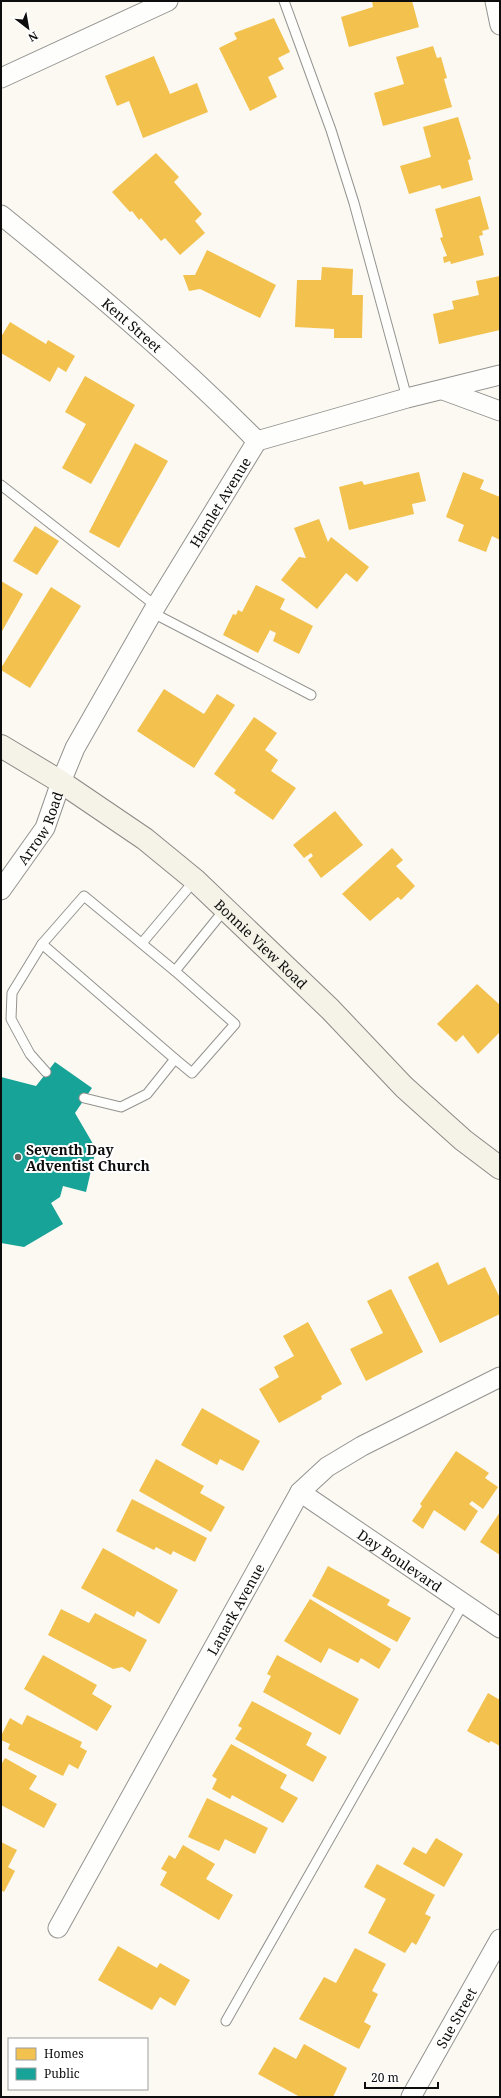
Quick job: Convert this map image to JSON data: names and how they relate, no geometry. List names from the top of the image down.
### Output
{
  "streets": {
    "street": [
      "Kent Street",
      "Hamlet Avenue",
      "Arrow Road",
      "Bonnie View Road",
      "Day Boulevard",
      "Lanark Avenue",
      "Sue Street"
    ]
  },
  "crossings": [
    ["Kent Street", "Hamlet Avenue"],
    ["Hamlet Avenue", "Arrow Road"],
    ["Hamlet Avenue", "Bonnie View Road"],
    ["Arrow Road", "Bonnie View Road"],
    ["Day Boulevard", "Lanark Avenue"]
  ],
  "places": ["Seventh Day Adventist Church"],
  "legend": ["Homes", "Public"],
  "scale_bar": "20 m",
  "north": "bottom right"
}
